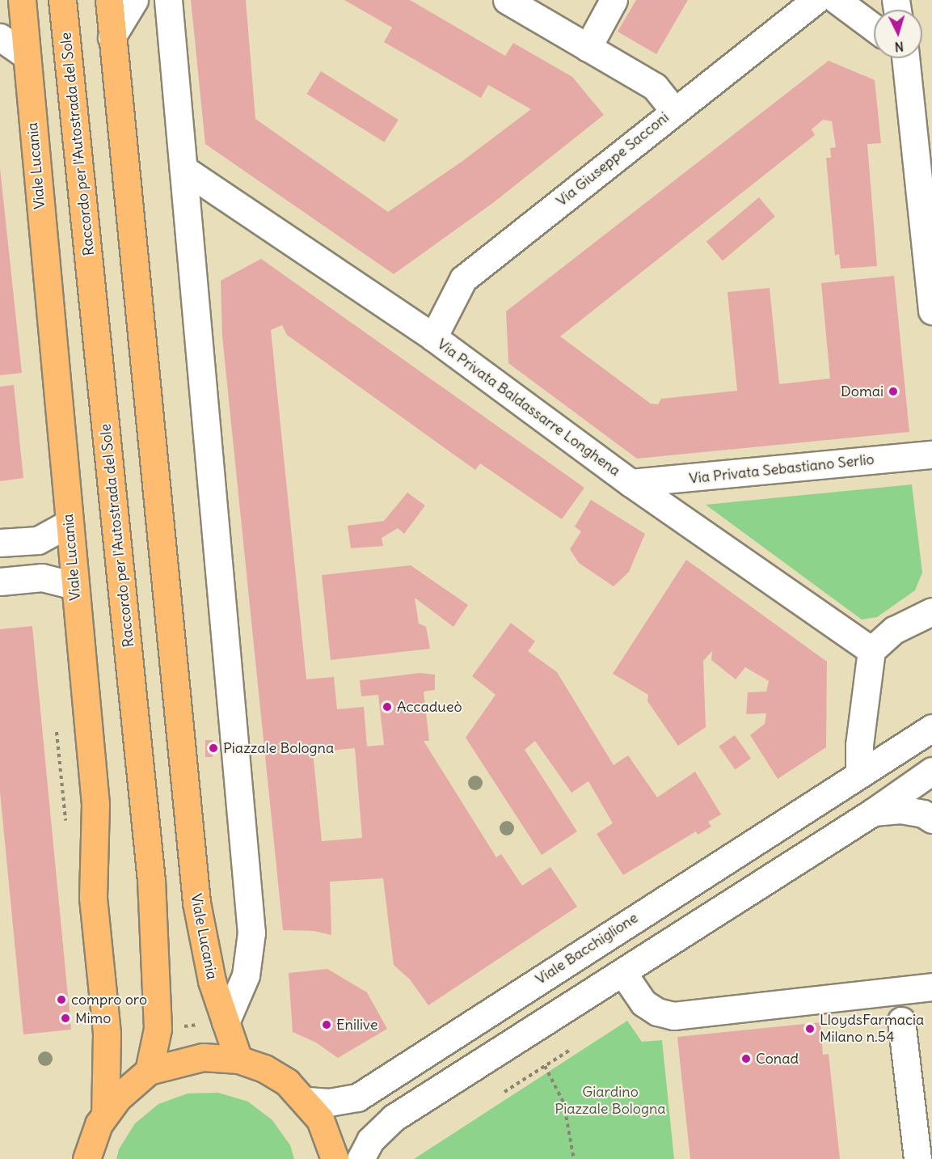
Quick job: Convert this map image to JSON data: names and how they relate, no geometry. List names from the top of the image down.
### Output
{
  "streets": {
    "main road": ["Raccordo per l'Autostrada del Sole", "Viale Lucania"],
    "street": [
      "Via Giuseppe Sacconi",
      "Via Privata Baldassarre Longhena",
      "Via Privata Sebastiano Serlio",
      "Viale Bacchiglione"
    ]
  },
  "crossings": [
    ["Via Giuseppe Sacconi", "Via Privata Baldassarre Longhena"],
    ["Via Privata Baldassarre Longhena", "Via Privata Sebastiano Serlio"]
  ],
  "parks": ["Giardino Piazzale Bologna"],
  "places": [
    "Domai",
    "Accadueò",
    "Piazzale Bologna",
    "compro oro",
    "Mimo",
    "Enilive",
    "LloydsFarmacia Milano n.54",
    "Conad"
  ],
  "north": "bottom"
}
